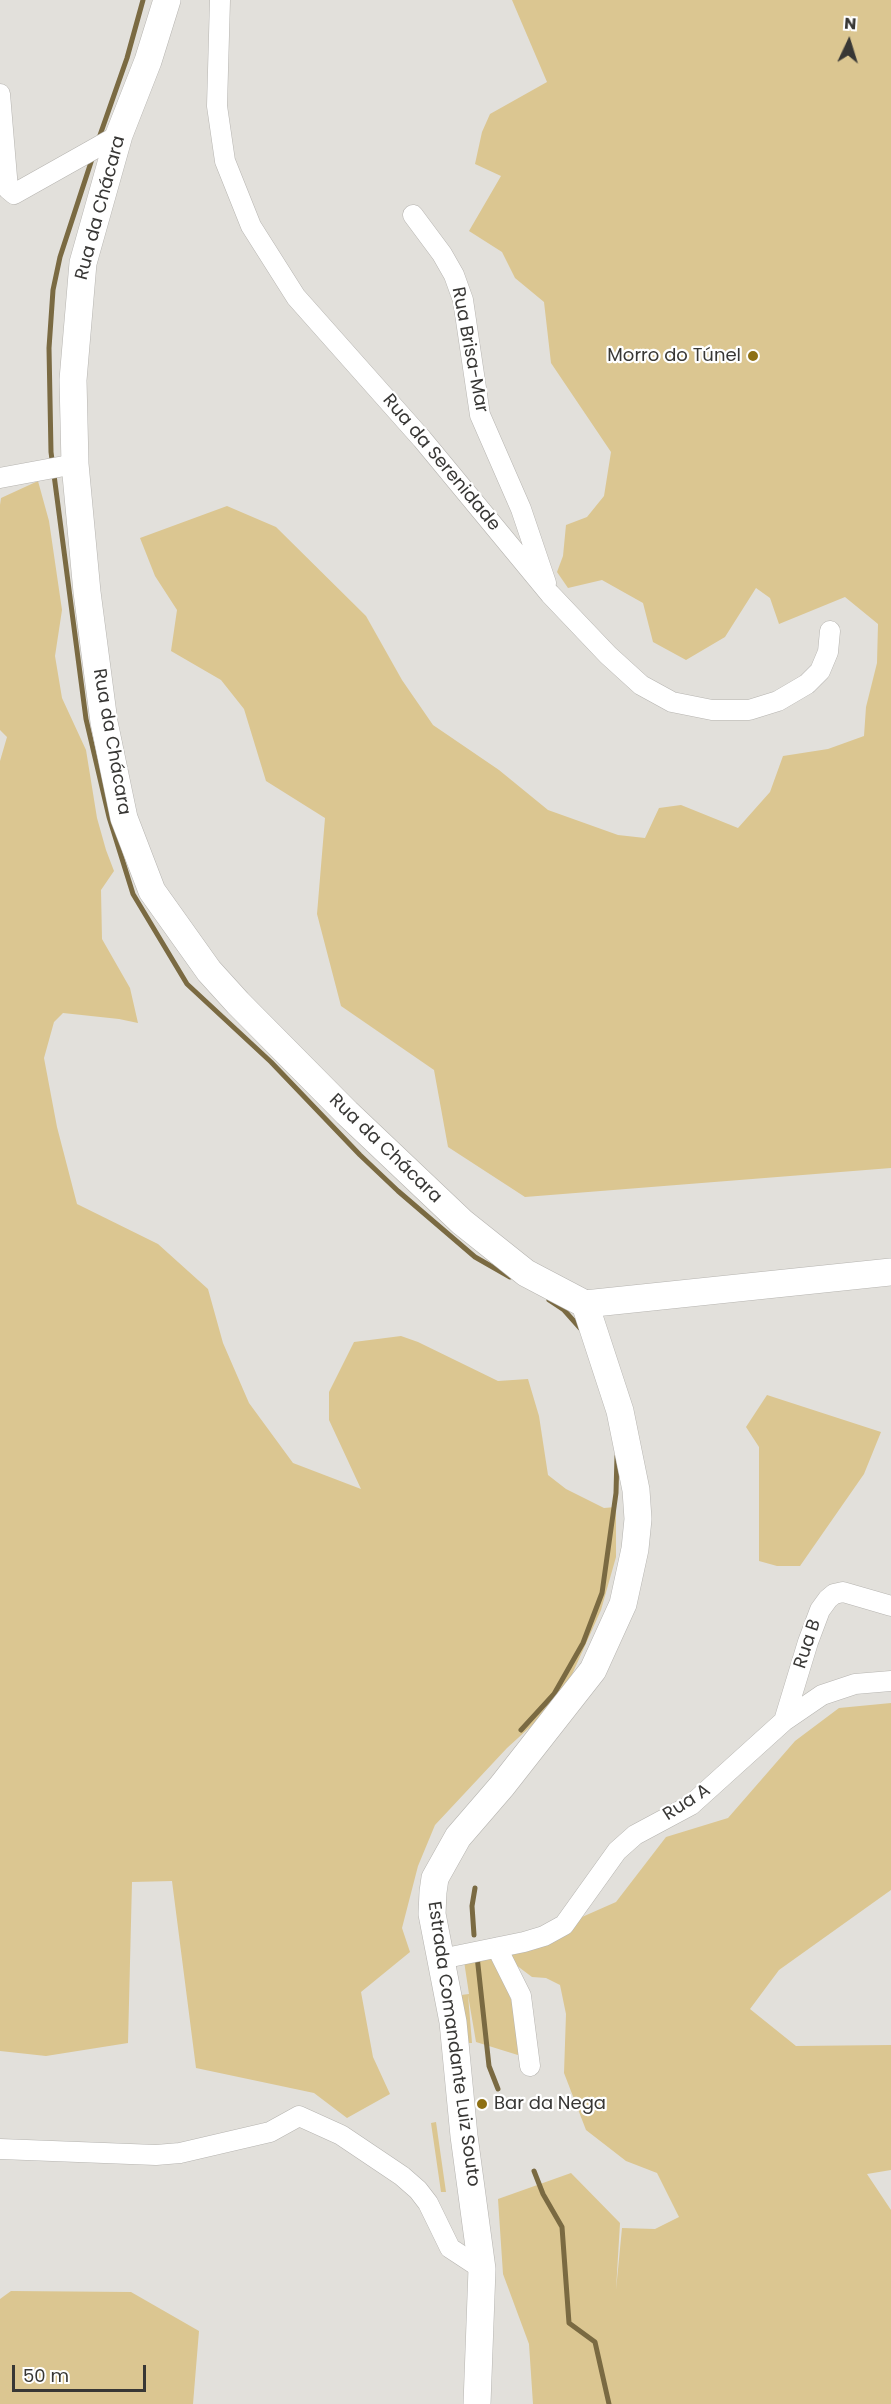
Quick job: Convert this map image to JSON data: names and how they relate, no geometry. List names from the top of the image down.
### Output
{
  "streets": {
    "street": [
      "Rua da Chácara",
      "Rua Brisa-Mar",
      "Rua da Serenidade",
      "Rua B",
      "Rua A",
      "Estrada Comandante Luiz Souto"
    ]
  },
  "crossings": [
    ["Rua da Chácara", "Estrada Comandante Luiz Souto"],
    ["Rua Brisa-Mar", "Rua da Serenidade"],
    ["Rua B", "Rua A"],
    ["Rua A", "Estrada Comandante Luiz Souto"]
  ],
  "places": ["Morro do Túnel", "Bar da Nega"],
  "scale_bar": "50 m",
  "north": "top"
}
